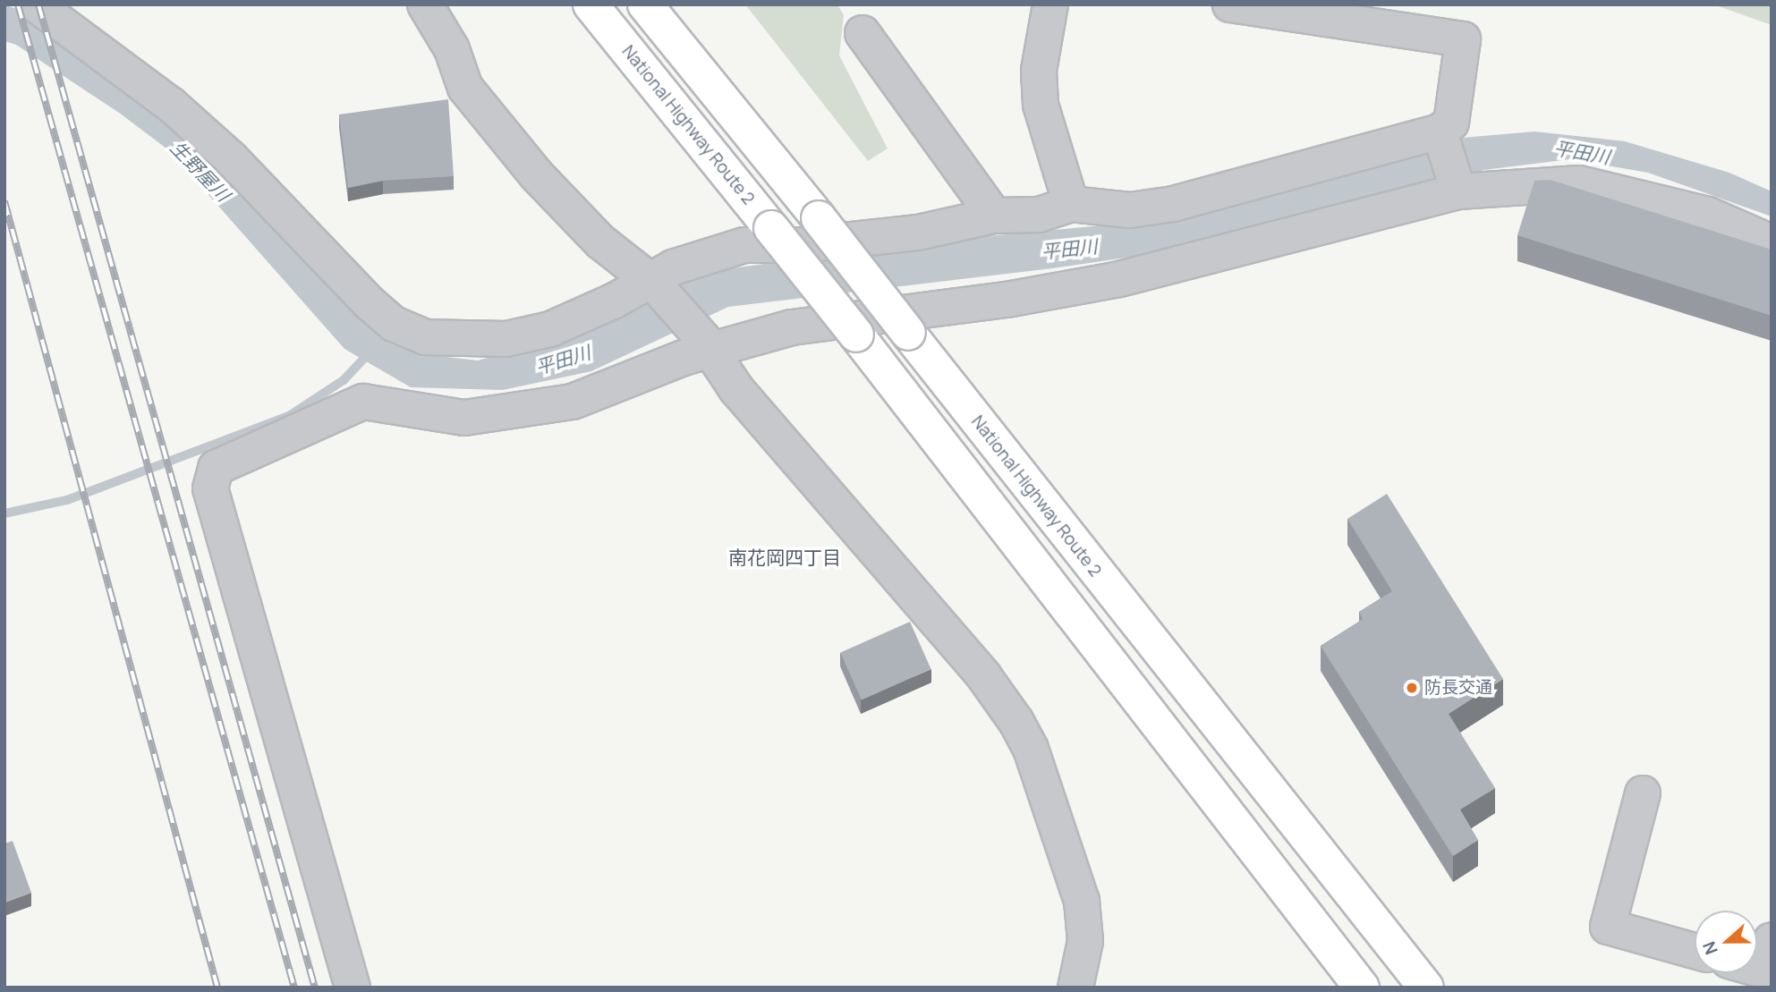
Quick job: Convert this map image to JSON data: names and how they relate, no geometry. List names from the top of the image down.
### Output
{
  "streets": {
    "highway": ["National Highway Route 2"]
  },
  "districts": ["南花岡四丁目"],
  "water": ["平田川", "生野屋川"],
  "places": ["防長交通"],
  "north": "left"
}
